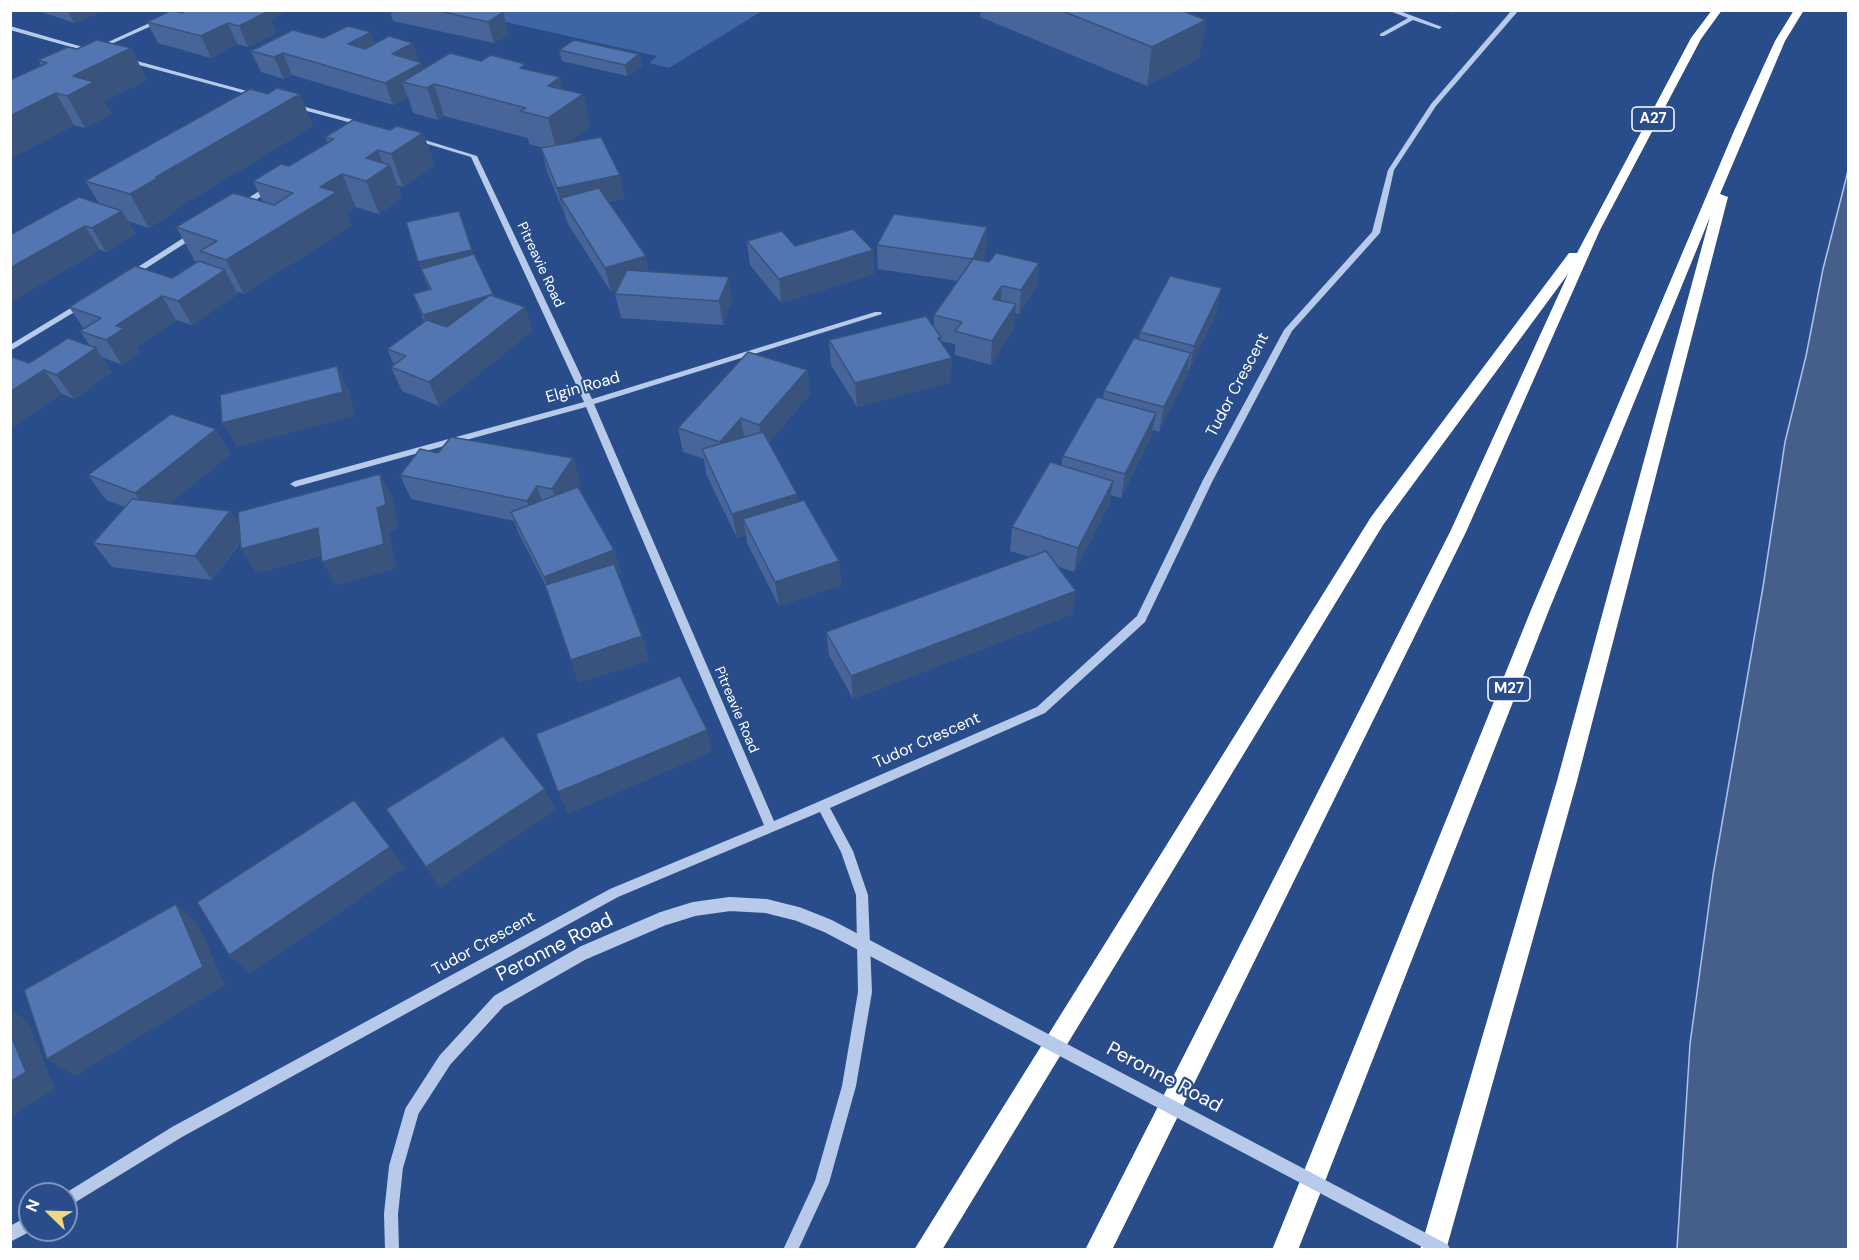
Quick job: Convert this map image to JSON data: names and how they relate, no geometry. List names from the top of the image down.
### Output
{
  "streets": {
    "highway": ["A27", "M27"],
    "street": [
      "Pitreavie Road",
      "Tudor Crescent",
      "Elgin Road",
      "Peronne Road"
    ]
  },
  "crossings": [
    ["Pitreavie Road", "Tudor Crescent"],
    ["Pitreavie Road", "Elgin Road"]
  ],
  "north": "top left"
}
